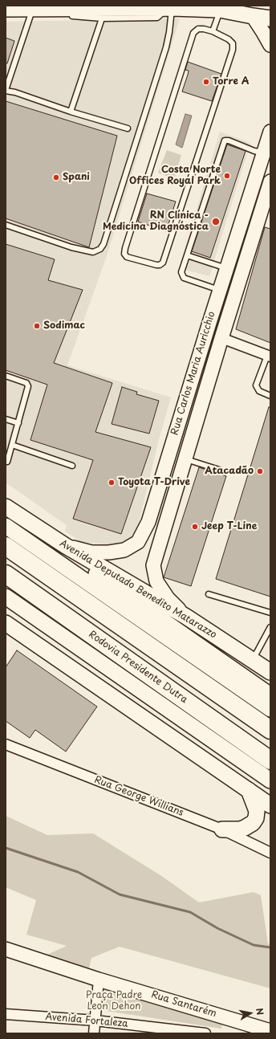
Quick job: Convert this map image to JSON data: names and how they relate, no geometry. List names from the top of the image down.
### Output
{
  "streets": {
    "highway": ["Rodovia Presidente Dutra"],
    "main road": ["Rua Carlos Maria Auricchio", "Avenida Deputado Benedito Matarazzo", "Rua Santarém"],
    "street": ["Rua George Willians", "Avenida Fortaleza"]
  },
  "crossings": [
    ["Rua Carlos Maria Auricchio", "Avenida Deputado Benedito Matarazzo"]
  ],
  "parks": ["Praça Padre Leon Dehon"],
  "places": [
    "Torre A",
    "Costa Norte Offices Royal Park",
    "Spani",
    "RN Clínica - Medicina Diagnóstica",
    "Sodimac",
    "Atacadão",
    "Toyota T-Drive",
    "Jeep T-Line"
  ],
  "north": "right"
}
